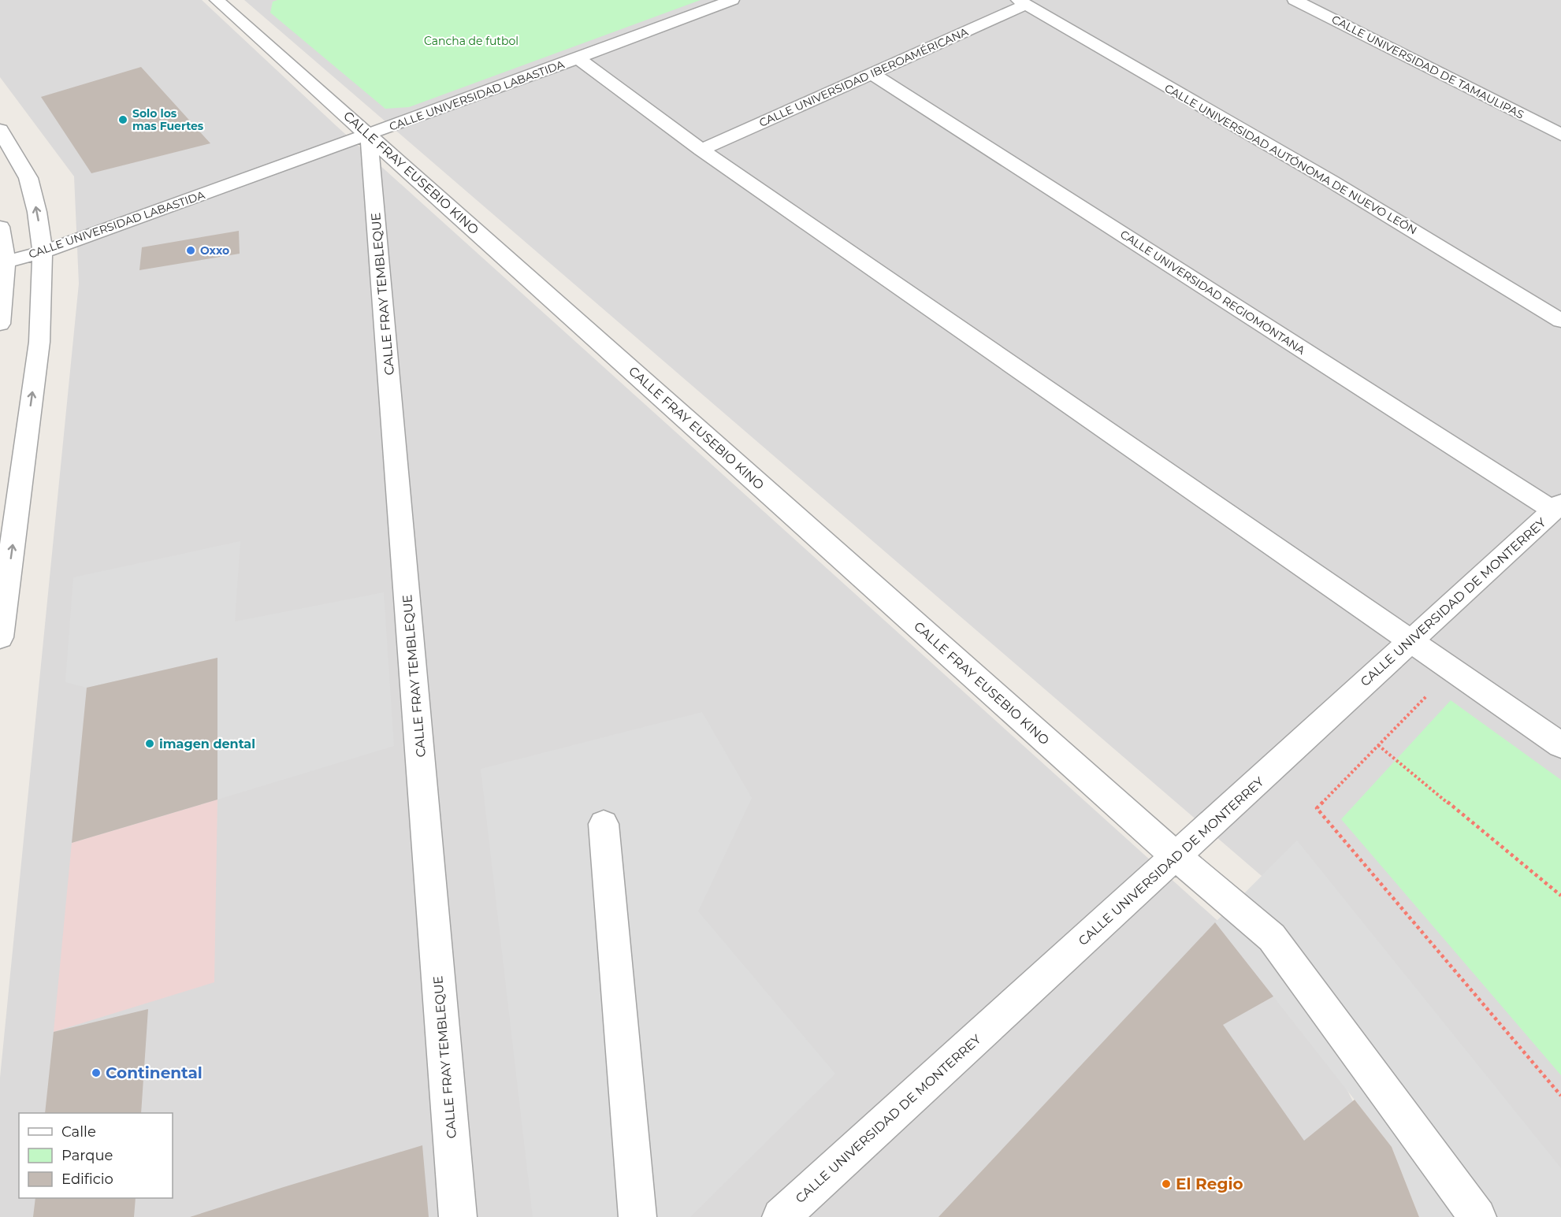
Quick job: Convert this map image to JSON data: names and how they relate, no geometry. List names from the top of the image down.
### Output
{
  "streets": {
    "street": [
      "CALLE UNIVERSIDAD DE TAMAULIPAS",
      "CALLE UNIVERSIDAD IBEROAMÉRICANA",
      "CALLE UNIVERSIDAD LABASTIDA",
      "CALLE UNIVERSIDAD AUTÓNOMA DE NUEVO LEÓN",
      "CALLE FRAY EUSEBIO KINO",
      "CALLE UNIVERSIDAD REGIOMONTANA",
      "CALLE FRAY TEMBLEQUE",
      "CALLE UNIVERSIDAD DE MONTERREY"
    ]
  },
  "crossings": [
    ["CALLE UNIVERSIDAD IBEROAMÉRICANA", "CALLE UNIVERSIDAD AUTÓNOMA DE NUEVO LEÓN"],
    ["CALLE UNIVERSIDAD IBEROAMÉRICANA", "CALLE UNIVERSIDAD REGIOMONTANA"],
    ["CALLE UNIVERSIDAD LABASTIDA", "CALLE FRAY EUSEBIO KINO"],
    ["CALLE UNIVERSIDAD LABASTIDA", "CALLE FRAY TEMBLEQUE"],
    ["CALLE FRAY EUSEBIO KINO", "CALLE FRAY TEMBLEQUE"],
    ["CALLE FRAY EUSEBIO KINO", "CALLE UNIVERSIDAD DE MONTERREY"],
    ["CALLE UNIVERSIDAD REGIOMONTANA", "CALLE UNIVERSIDAD DE MONTERREY"]
  ],
  "parks": ["Cancha de futbol"],
  "places": [
    "Solo los mas Fuertes",
    "Oxxo",
    "imagen dental",
    "Continental",
    "El Regio"
  ],
  "legend": ["Calle", "Parque", "Edificio"]
}
